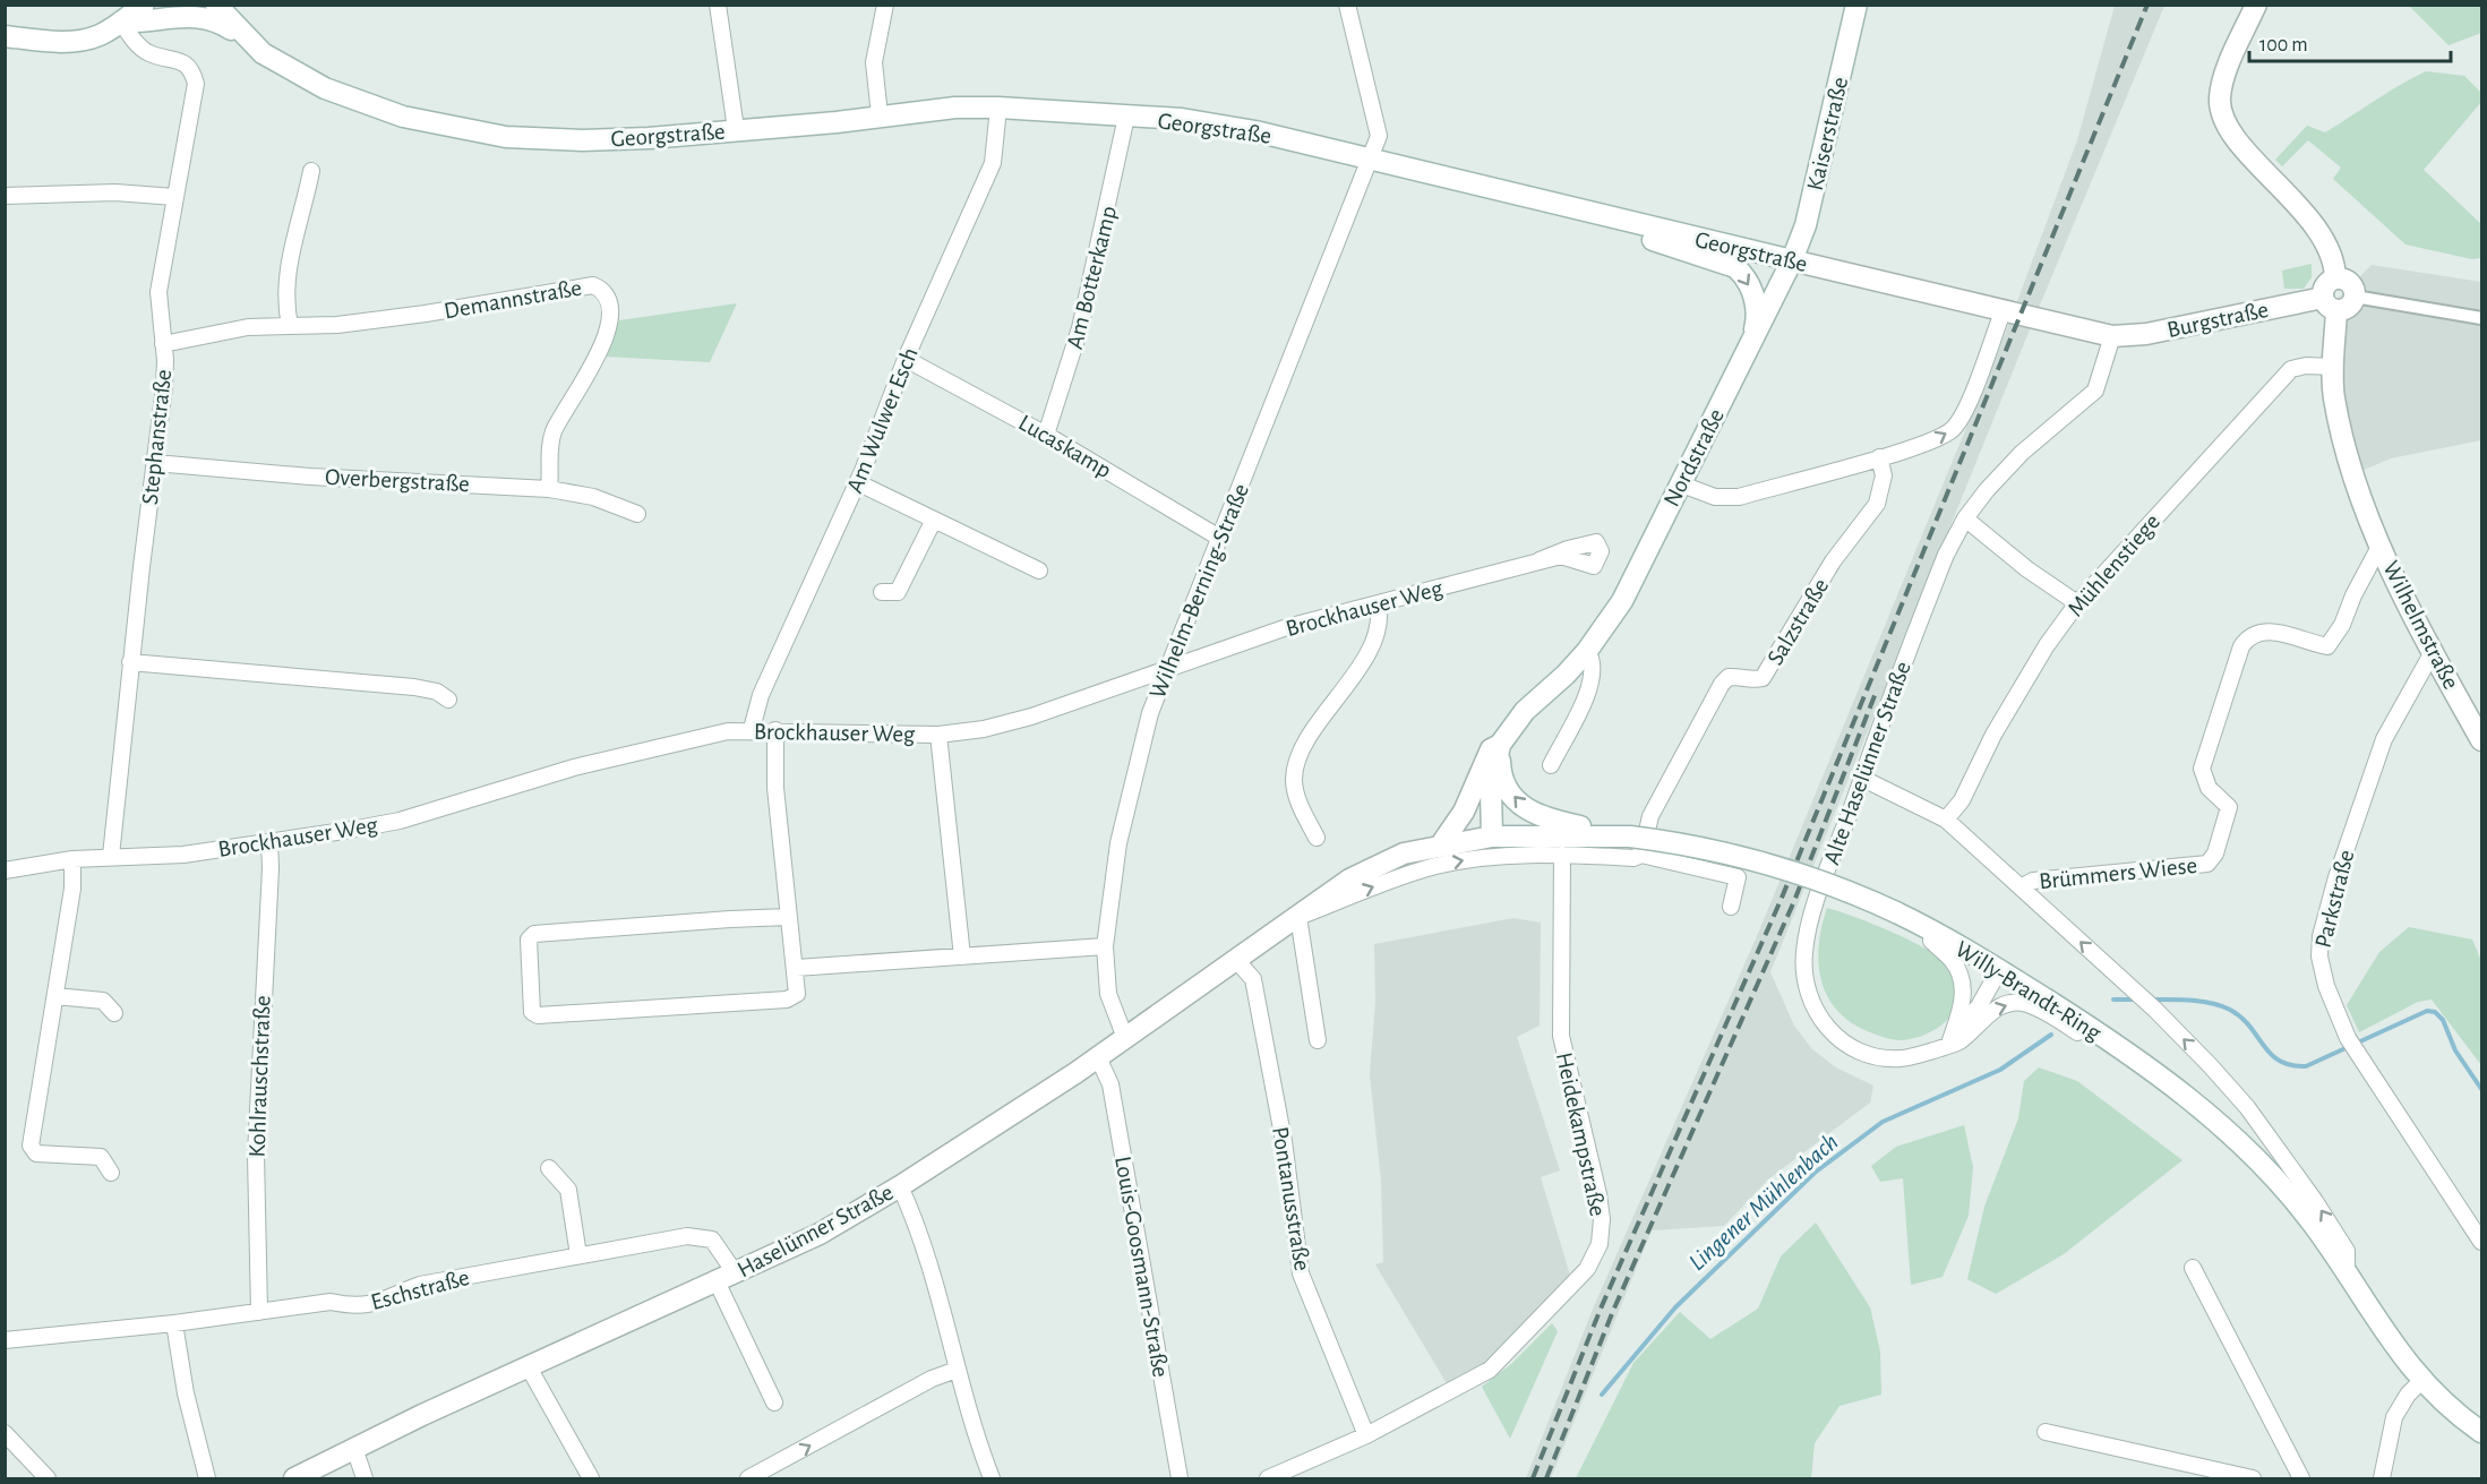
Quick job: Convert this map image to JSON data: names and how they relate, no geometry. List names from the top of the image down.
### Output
{
  "streets": {
    "main road": [
      "Georgstraße",
      "Kaiserstraße",
      "Burgstraße",
      "Nordstraße",
      "Wilhelmstraße",
      "Willy-Brandt-Ring",
      "Haselünner Straße"
    ],
    "street": [
      "Am Botterkamp",
      "Demannstraße",
      "Am Wulwer Esch",
      "Stephanstraße",
      "Lucaskamp",
      "Overbergstraße",
      "Mühlenstiege",
      "Wilhelm-Berning-Straße",
      "Brockhauser Weg",
      "Salzstraße",
      "Alte Haselünner Straße",
      "Brümmers Wiese",
      "Parkstraße",
      "Kohlrauschstraße",
      "Heidekampstraße",
      "Pontanusstraße",
      "Louis-Goosmann-Straße",
      "Eschstraße"
    ]
  },
  "crossings": [
    ["Georgstraße", "Kaiserstraße"],
    ["Georgstraße", "Am Botterkamp"],
    ["Georgstraße", "Burgstraße"],
    ["Georgstraße", "Am Wulwer Esch"],
    ["Georgstraße", "Nordstraße"],
    ["Georgstraße", "Wilhelm-Berning-Straße"],
    ["Georgstraße", "Alte Haselünner Straße"],
    ["Kaiserstraße", "Nordstraße"],
    ["Am Botterkamp", "Lucaskamp"],
    ["Demannstraße", "Stephanstraße"],
    ["Demannstraße", "Overbergstraße"],
    ["Burgstraße", "Wilhelmstraße"],
    ["Burgstraße", "Alte Haselünner Straße"],
    ["Am Wulwer Esch", "Lucaskamp"],
    ["Am Wulwer Esch", "Brockhauser Weg"],
    ["Stephanstraße", "Overbergstraße"],
    ["Stephanstraße", "Brockhauser Weg"],
    ["Lucaskamp", "Wilhelm-Berning-Straße"],
    ["Nordstraße", "Willy-Brandt-Ring"],
    ["Nordstraße", "Haselünner Straße"],
    ["Mühlenstiege", "Wilhelmstraße"],
    ["Mühlenstiege", "Willy-Brandt-Ring"],
    ["Wilhelm-Berning-Straße", "Brockhauser Weg"],
    ["Wilhelm-Berning-Straße", "Haselünner Straße"],
    ["Brockhauser Weg", "Kohlrauschstraße"],
    ["Salzstraße", "Willy-Brandt-Ring"],
    ["Wilhelmstraße", "Brümmers Wiese"],
    ["Wilhelmstraße", "Parkstraße"],
    ["Alte Haselünner Straße", "Willy-Brandt-Ring"],
    ["Brümmers Wiese", "Willy-Brandt-Ring"],
    ["Willy-Brandt-Ring", "Haselünner Straße"],
    ["Kohlrauschstraße", "Eschstraße"],
    ["Heidekampstraße", "Pontanusstraße"],
    ["Heidekampstraße", "Haselünner Straße"],
    ["Pontanusstraße", "Haselünner Straße"],
    ["Haselünner Straße", "Louis-Goosmann-Straße"],
    ["Haselünner Straße", "Eschstraße"]
  ],
  "water": ["Lingener Mühlenbach"],
  "scale_bar": "100 m"
}
